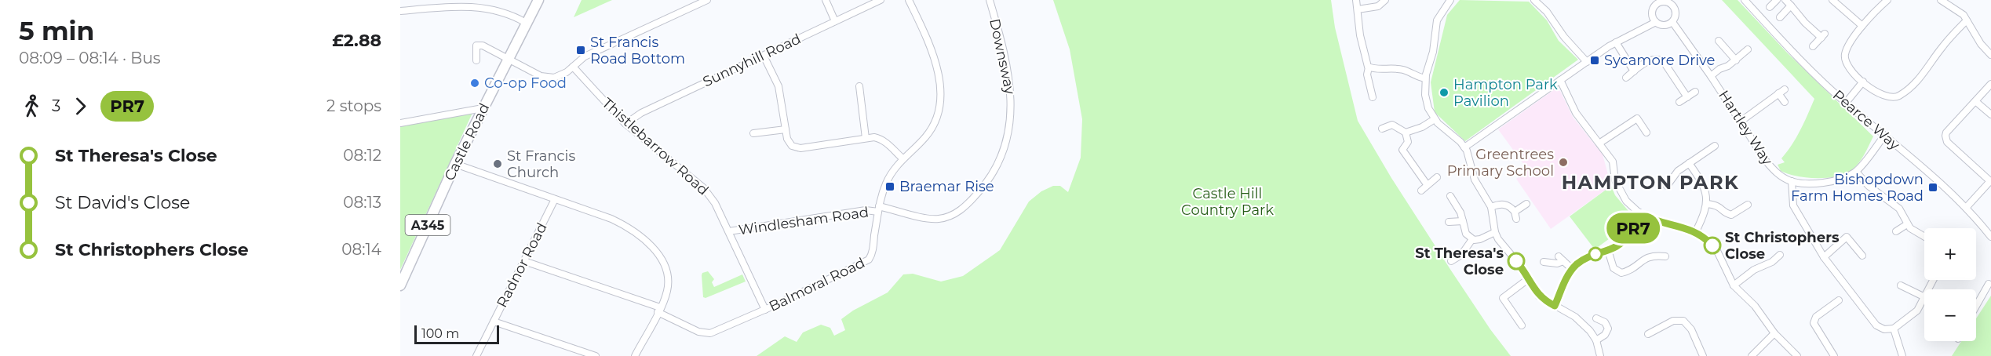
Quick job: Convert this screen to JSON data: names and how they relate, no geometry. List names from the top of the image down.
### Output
{
  "streets": {
    "main road": ["Castle Road", "A345"],
    "street": [
      "Downsway",
      "Sunnyhill Road",
      "Pearce Way",
      "Hartley Way",
      "Thistlebarrow Road",
      "Windlesham Road",
      "Radnor Road",
      "Balmoral Road"
    ]
  },
  "crossings": [
    ["Downsway", "Windlesham Road"],
    ["Downsway", "Balmoral Road"],
    ["Sunnyhill Road", "Thistlebarrow Road"],
    ["Thistlebarrow Road", "Windlesham Road"],
    ["Thistlebarrow Road", "Balmoral Road"],
    ["Windlesham Road", "Balmoral Road"],
    ["Radnor Road", "Balmoral Road"]
  ],
  "districts": ["HAMPTON PARK"],
  "parks": ["Castle Hill Country Park"],
  "places": {
    "transit": [
      "St Francis Road Bottom",
      "Sycamore Drive",
      "Braemar Rise",
      "Bishopdown Farm Homes Road"
    ],
    "other": [
      "Co-op Food",
      "Hampton Park Pavilion",
      "Greentrees Primary School",
      "St Francis Church",
      "St Christophers Close",
      "St Theresa's Close"
    ]
  },
  "lines": ["bus line PR7"],
  "scale_bar": "100 m",
  "page": {
    "heading": ["5 min", "08:09 – 08:14 · Bus", "£2.88"],
    "on_map": "PR7",
    "legs": ["3", "PR7", "2 stops"],
    "list": [
      {
        "name": "St Theresa's Close",
        "value": "08:12"
      },
      {
        "name": "St David's Close",
        "value": "08:13"
      },
      {
        "name": "St Christophers Close",
        "value": "08:14"
      }
    ],
    "map_buttons": ["+", "−"],
    "scale": "100 m"
  }
}
